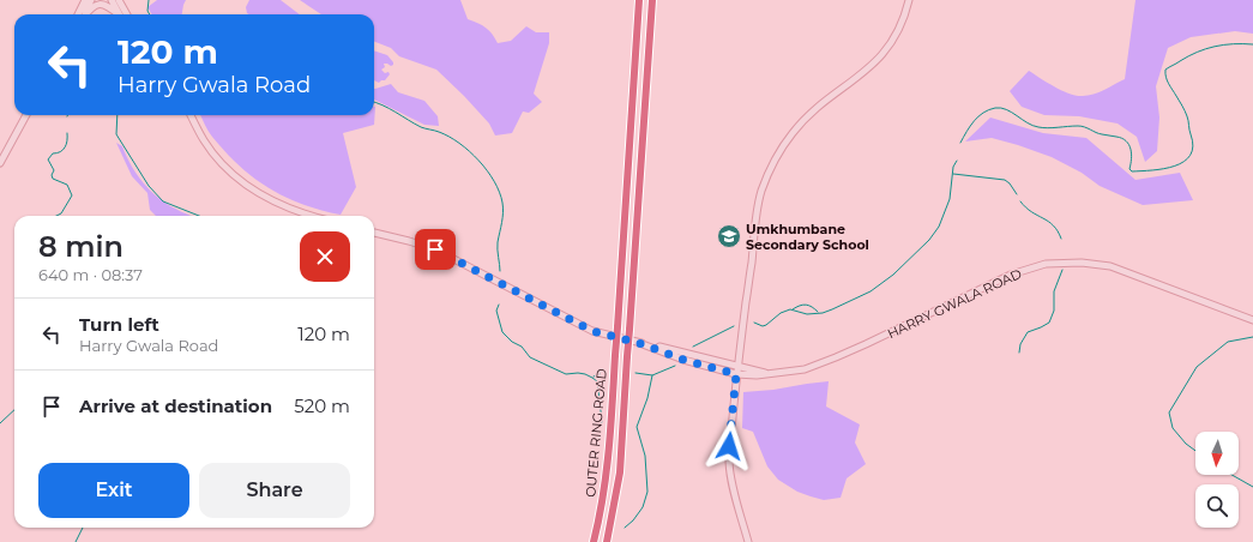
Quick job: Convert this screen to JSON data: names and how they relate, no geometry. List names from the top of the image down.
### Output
{
  "streets": {
    "highway": ["OUTER RING ROAD"],
    "main road": ["HARRY GWALA ROAD"]
  },
  "places": {
    "school or university": ["Umkhumbane Secondary School"]
  },
  "north": "bottom",
  "page": {
    "turn": ["120 m", "Harry Gwala Road"],
    "heading": ["8 min", "640 m · 08:37"],
    "list": [
      {
        "name": "Turn left",
        "note": "Harry Gwala Road",
        "value": "120 m"
      },
      {
        "name": "Arrive at destination",
        "value": "520 m"
      }
    ],
    "buttons": ["Exit", "Share"]
  }
}
